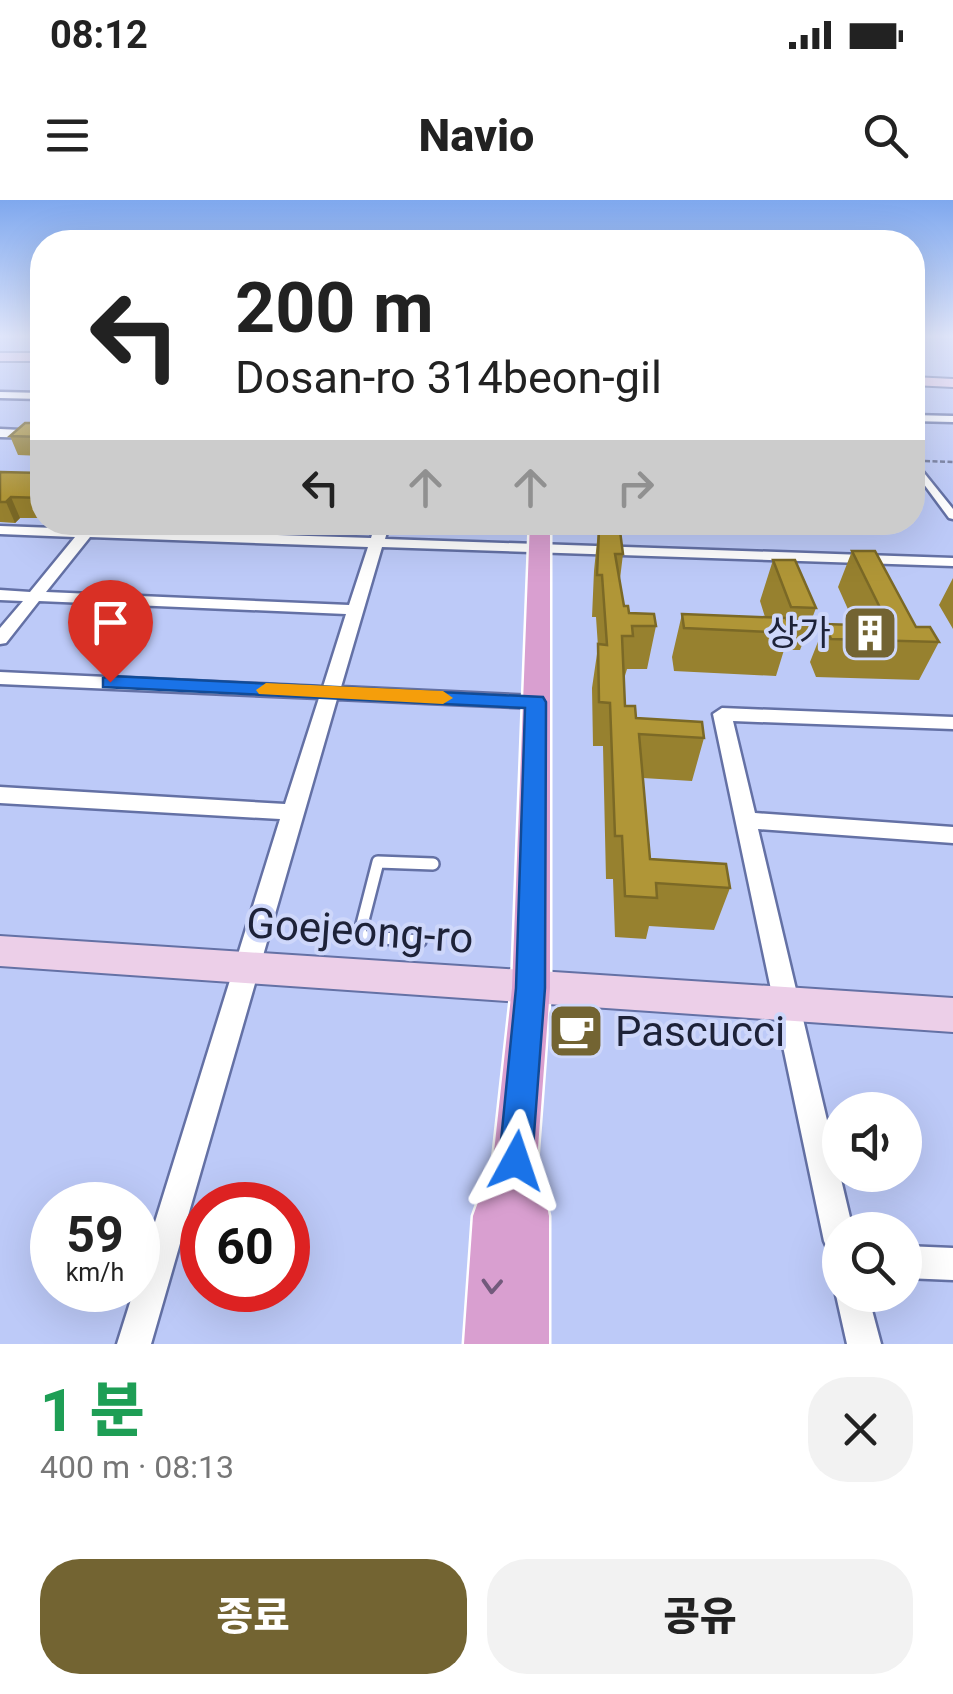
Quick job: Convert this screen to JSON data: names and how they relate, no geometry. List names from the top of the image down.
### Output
{
  "streets": {
    "main road": ["Goejeong-ro"]
  },
  "places": {
    "building": ["상가"],
    "cafe": ["Pascucci"]
  },
  "page": {
    "status": "08:12",
    "header": "Navio",
    "turn": ["200 m", "Dosan-ro 314beon-gil"],
    "speed": "59 km/h",
    "limit": "60",
    "heading": ["1 분", "400 m · 08:13"],
    "buttons": ["종료", "공유"]
  }
}
